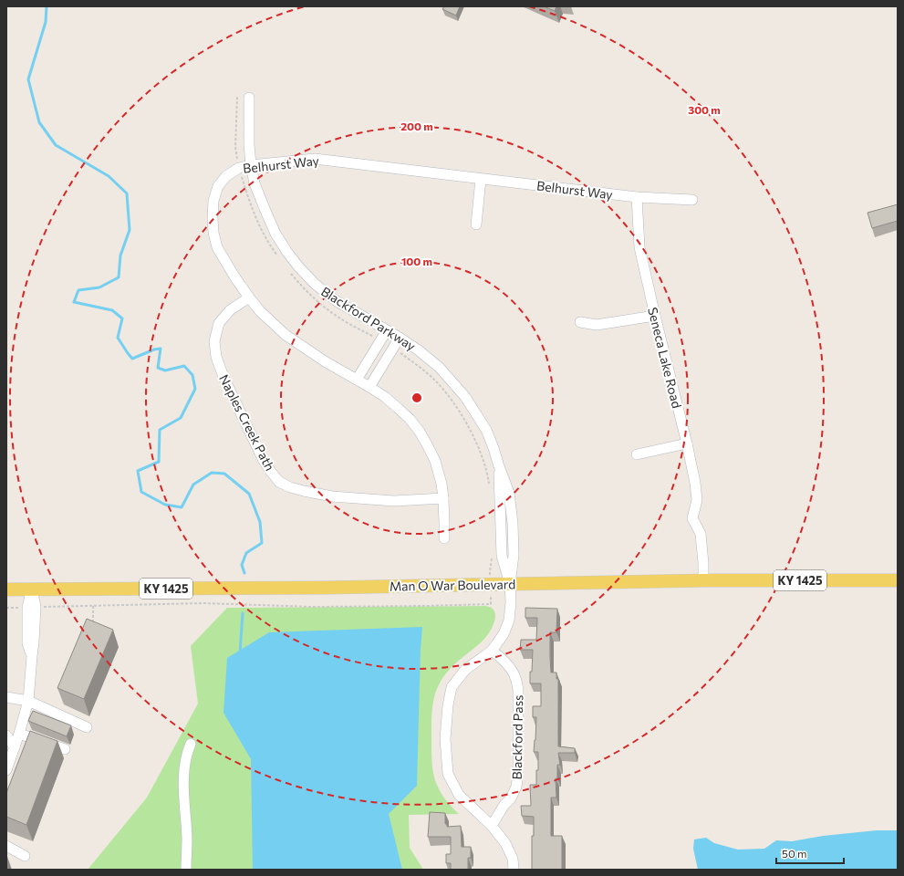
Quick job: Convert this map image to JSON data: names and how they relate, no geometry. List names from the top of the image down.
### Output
{
  "streets": {
    "main road": ["KY 1425", "Man O War Boulevard"],
    "street": [
      "Belhurst Way",
      "Blackford Parkway",
      "Seneca Lake Road",
      "Naples Creek Path",
      "Blackford Pass"
    ]
  },
  "crossings": [
    ["Belhurst Way", "Blackford Parkway"],
    ["Belhurst Way", "Seneca Lake Road"],
    ["Belhurst Way", "Naples Creek Path"],
    ["Blackford Parkway", "Man O War Boulevard"],
    ["Blackford Parkway", "Blackford Pass"],
    ["Seneca Lake Road", "Man O War Boulevard"]
  ],
  "scale_bar": "50 m",
  "rings": ["300 m", "200 m", "100 m"]
}
